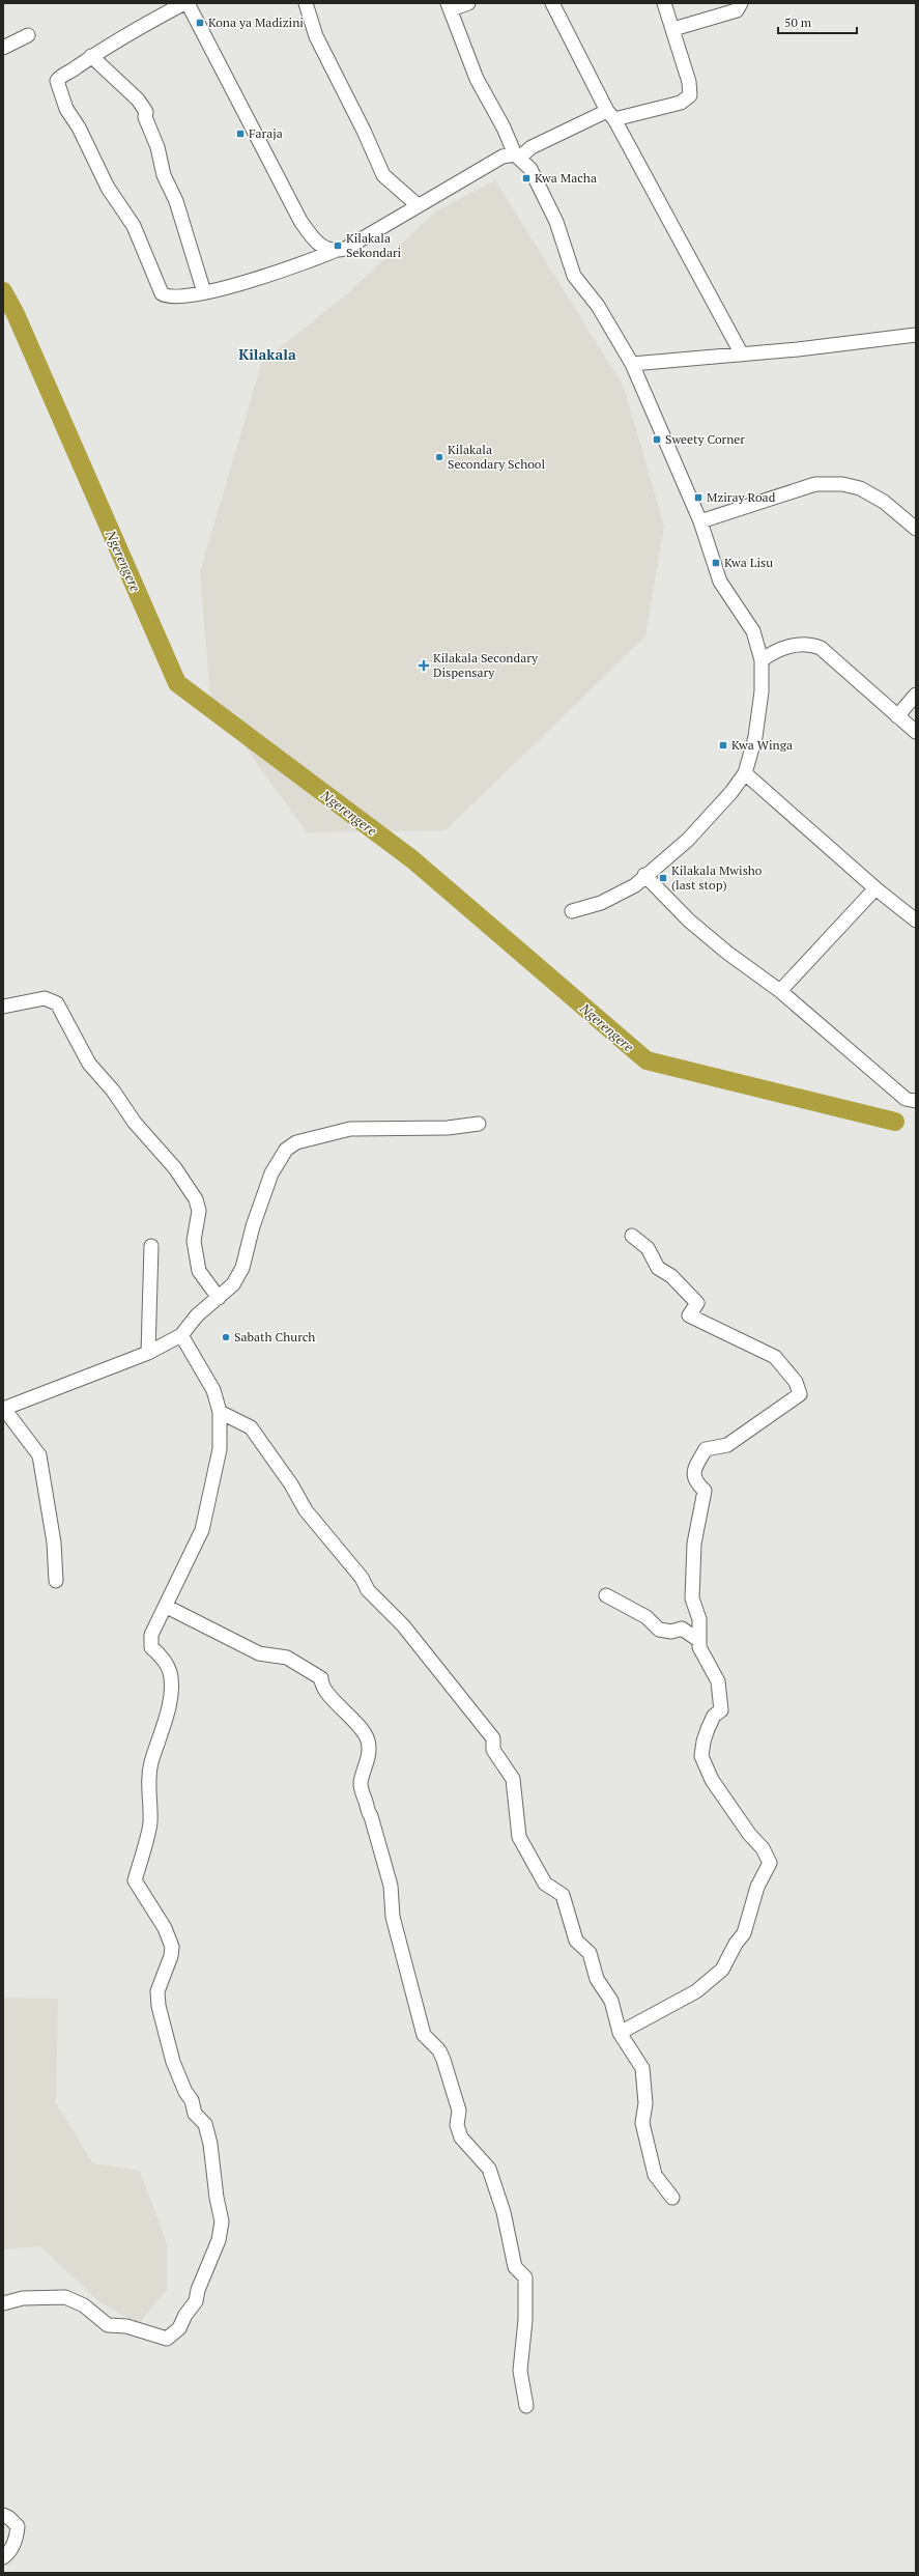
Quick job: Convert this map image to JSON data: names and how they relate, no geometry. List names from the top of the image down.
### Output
{
  "districts": ["Kilakala"],
  "water": ["Ngerengere"],
  "places": {
    "transit": [
      "Kona ya Madizini",
      "Faraja",
      "Kwa Macha",
      "Kilakala Sekondari",
      "Sweety Corner",
      "Mziray Road",
      "Kwa Lisu",
      "Kwa Winga",
      "Kilakala Mwisho (last stop)"
    ],
    "other": ["Kilakala Secondary School", "Sabath Church"],
    "health": ["Kilakala Secondary Dispensary"]
  },
  "scale_bar": "50 m"
}
